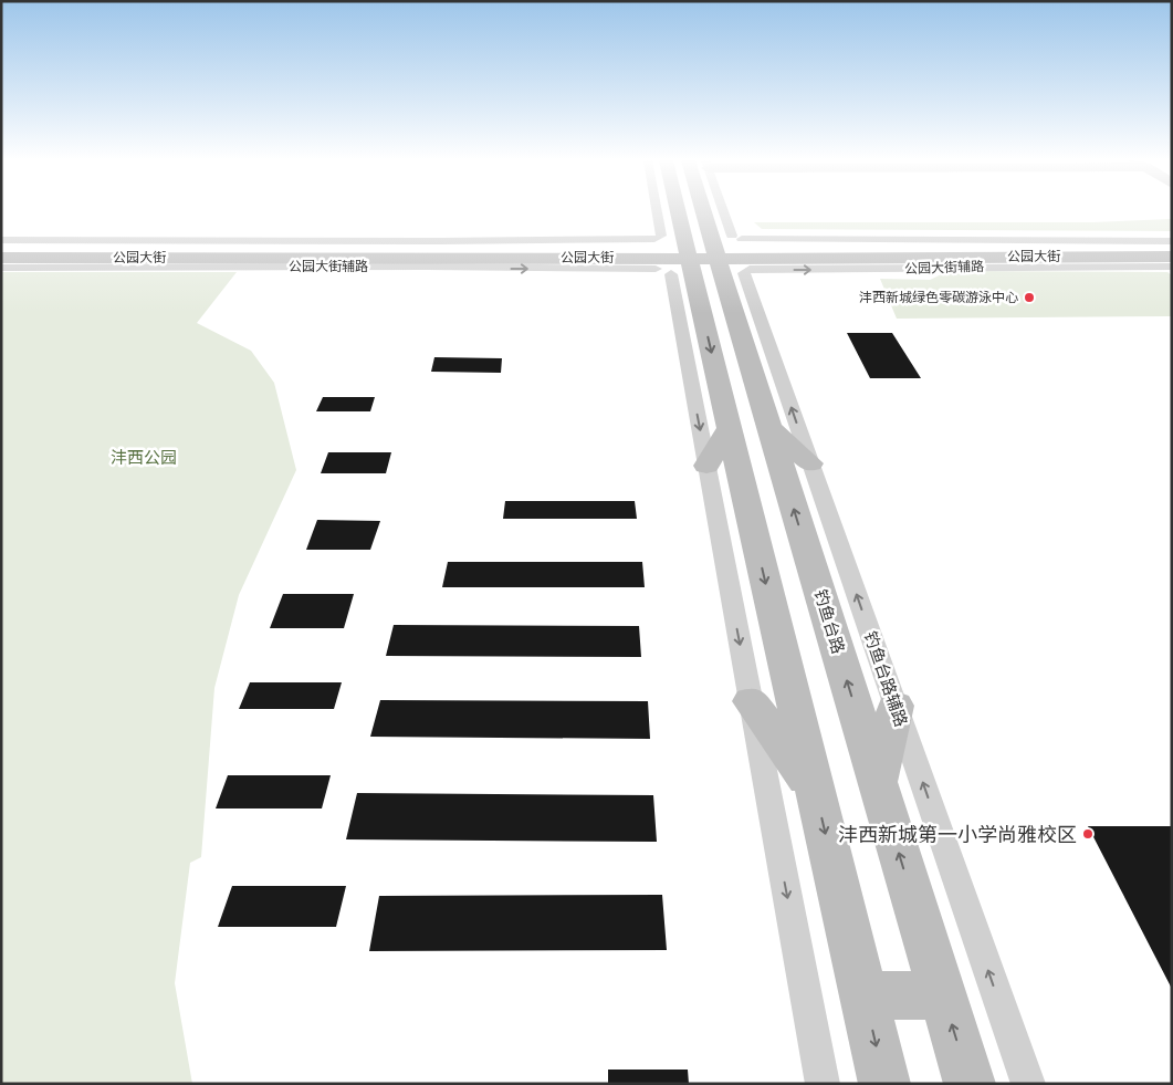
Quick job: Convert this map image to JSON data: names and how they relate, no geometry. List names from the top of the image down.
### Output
{
  "streets": {
    "main road": ["公园大街", "钓鱼台路"],
    "street": ["公园大街辅路", "钓鱼台路辅路"]
  },
  "crossings": [
    ["公园大街", "公园大街辅路"],
    ["公园大街", "钓鱼台路"],
    ["公园大街", "钓鱼台路辅路"],
    ["公园大街辅路", "钓鱼台路"],
    ["公园大街辅路", "钓鱼台路辅路"],
    ["钓鱼台路", "钓鱼台路辅路"]
  ],
  "parks": ["沣西公园"],
  "places": ["沣西新城绿色零碳游泳中心", "沣西新城第一小学尚雅校区"]
}
